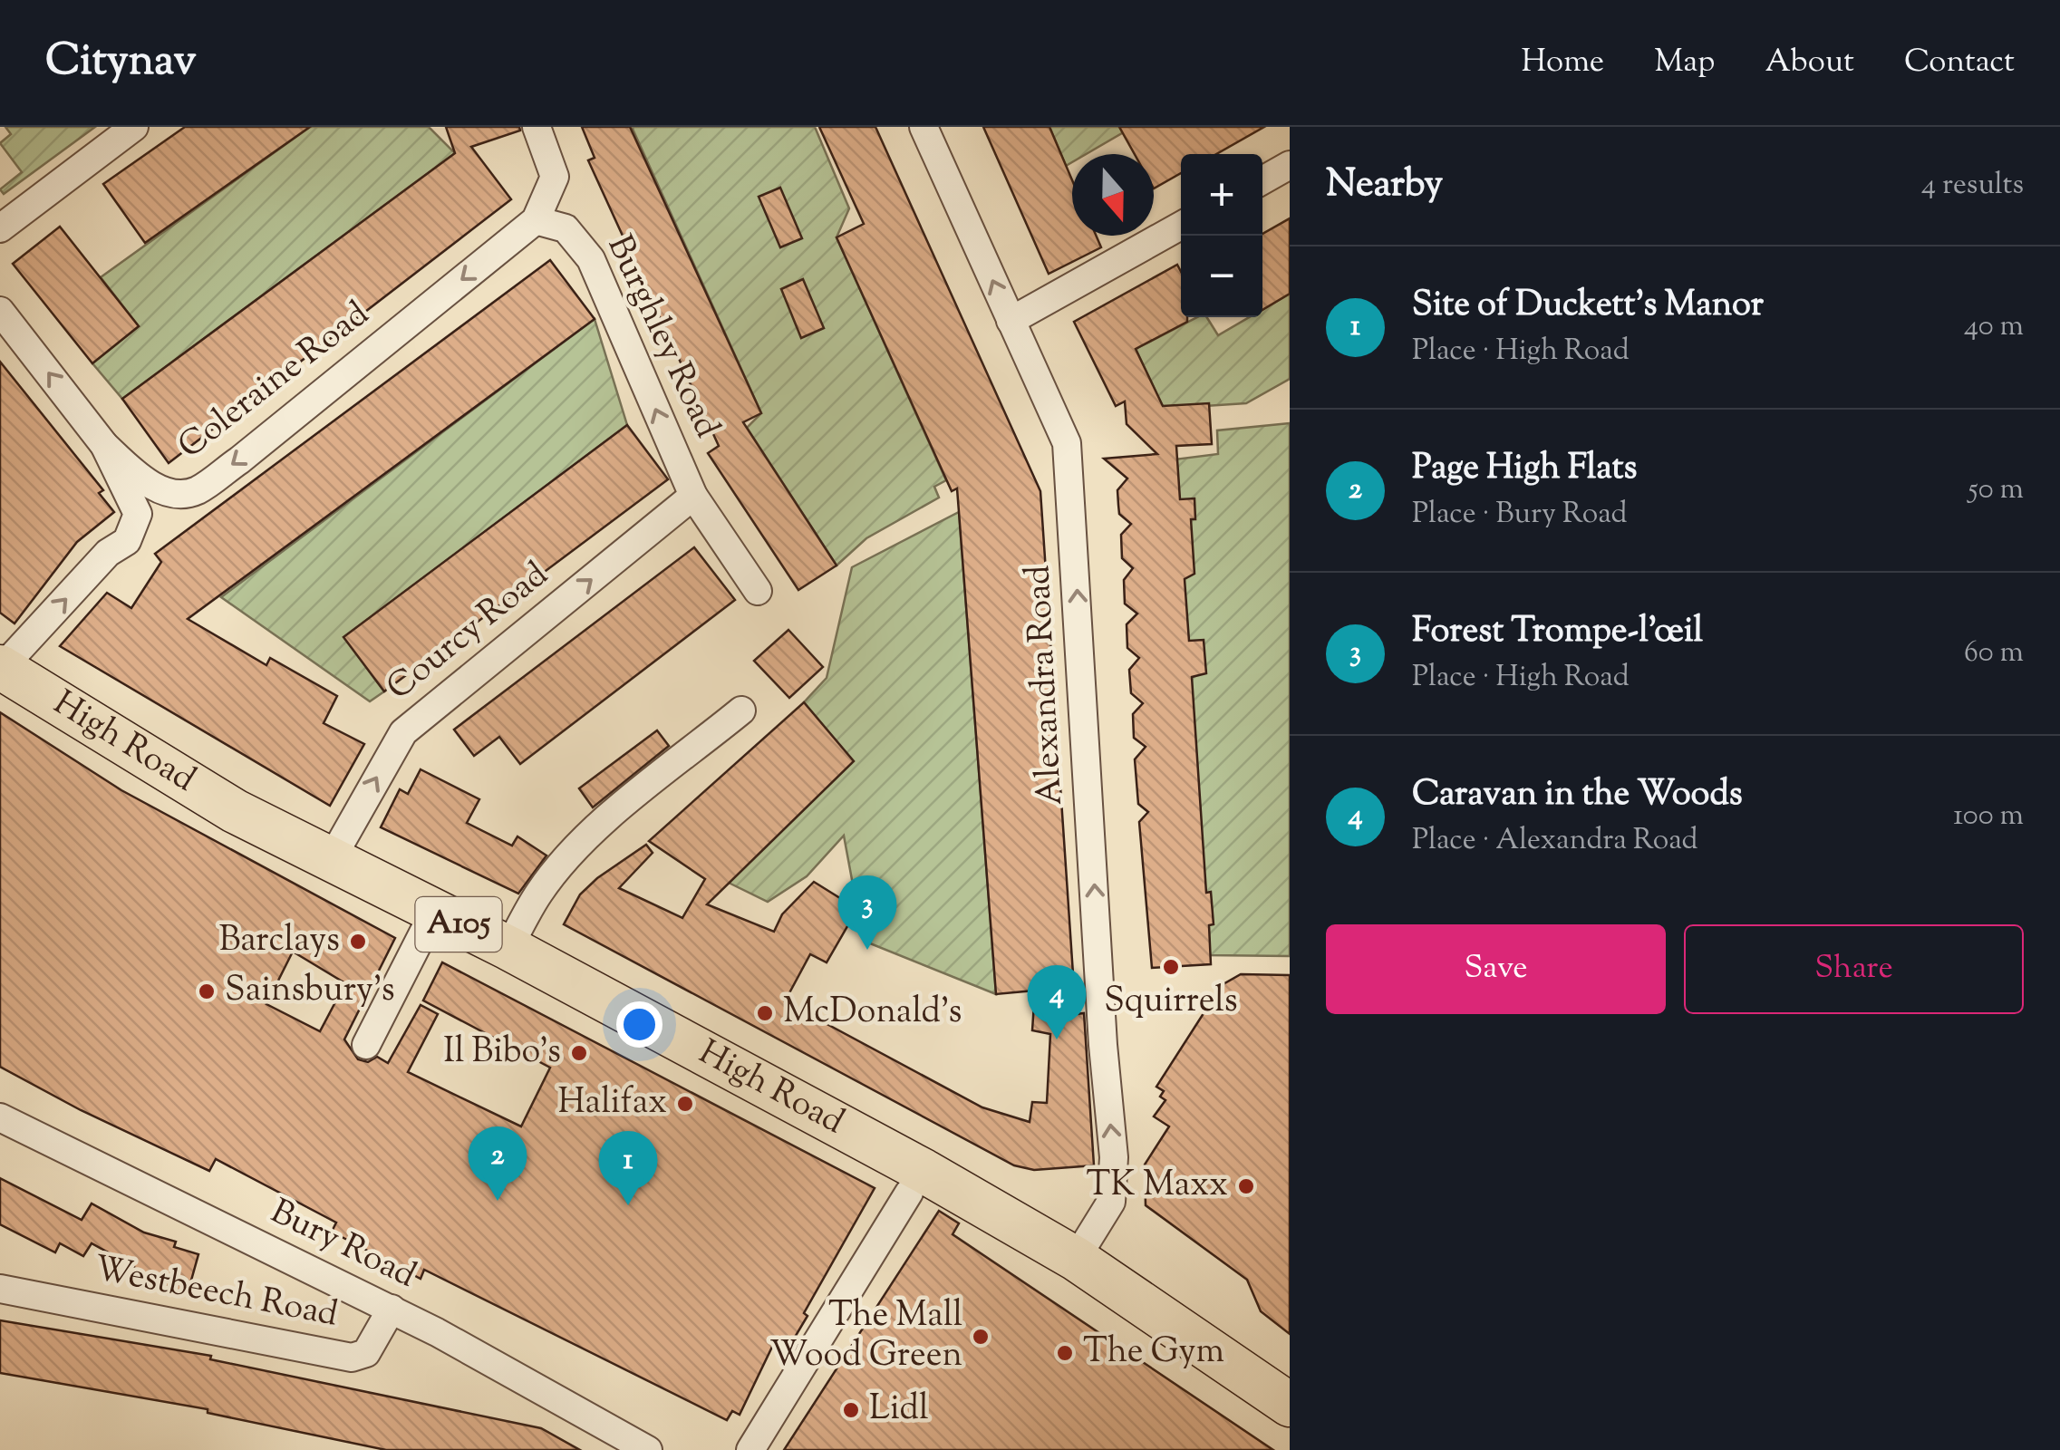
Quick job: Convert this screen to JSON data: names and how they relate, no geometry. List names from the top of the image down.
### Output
{
  "streets": {
    "main road": ["High Road", "A105"],
    "street": [
      "Burghley Road",
      "Coleraine Road",
      "Courcy Road",
      "Alexandra Road",
      "Bury Road",
      "Westbeech Road"
    ]
  },
  "crossings": [
    ["Burghley Road", "Coleraine Road"],
    ["Burghley Road", "Courcy Road"],
    ["Courcy Road", "High Road"],
    ["Alexandra Road", "High Road"],
    ["Bury Road", "Westbeech Road"]
  ],
  "one_way": ["Burghley Road", "Coleraine Road", "Alexandra Road"],
  "places": [
    "Barclays",
    "Squirrels",
    "Sainsbury's",
    "McDonald's",
    "Il Bibo's",
    "Halifax",
    "TK Maxx",
    "The Mall Wood Green",
    "The Gym",
    "Lidl"
  ],
  "north": "bottom",
  "page": {
    "header": "Citynav",
    "nav": [
      "Home",
      "Map",
      "About",
      "Contact"
    ],
    "heading": ["Nearby", "4 results"],
    "map_buttons": ["+", "−"],
    "list": [
      {
        "mark": "1",
        "name": "Site of Duckett's Manor",
        "note": "Place · High Road",
        "value": "40 m"
      },
      {
        "mark": "2",
        "name": "Page High Flats",
        "note": "Place · Bury Road",
        "value": "50 m"
      },
      {
        "mark": "3",
        "name": "Forest Trompe-l'œil",
        "note": "Place · High Road",
        "value": "60 m"
      },
      {
        "mark": "4",
        "name": "Caravan in the Woods",
        "note": "Place · Alexandra Road",
        "value": "100 m"
      }
    ],
    "pins": [
      "3",
      "4",
      "2",
      "1"
    ],
    "buttons": ["Save", "Share"]
  }
}
